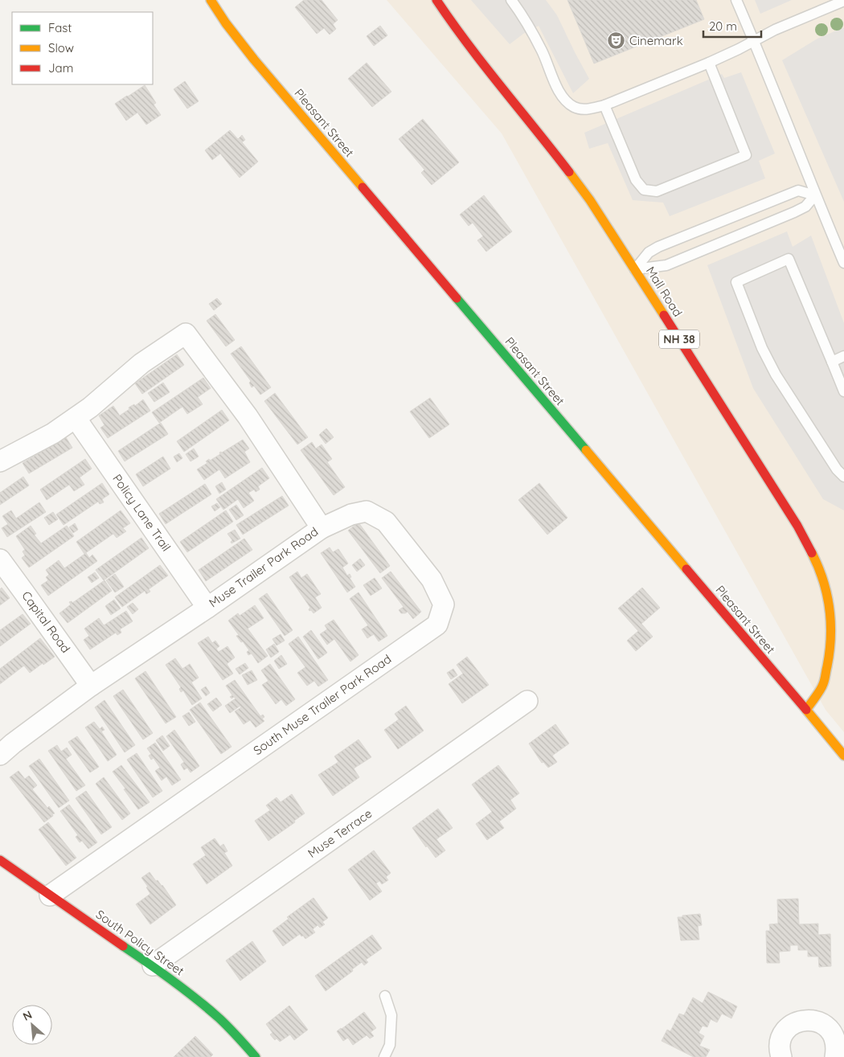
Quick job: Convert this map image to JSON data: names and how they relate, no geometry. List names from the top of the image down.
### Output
{
  "streets": {
    "main road": [
      "Pleasant Street",
      "Mall Road",
      "NH 38",
      "South Policy Street"
    ],
    "street": [
      "Policy Lane Trail",
      "Muse Trailer Park Road",
      "Capital Road",
      "South Muse Trailer Park Road",
      "Muse Terrace"
    ]
  },
  "crossings": [
    ["Pleasant Street", "Mall Road"],
    ["Policy Lane Trail", "Muse Trailer Park Road"],
    ["Muse Trailer Park Road", "Capital Road"],
    ["Muse Trailer Park Road", "South Muse Trailer Park Road"],
    ["South Muse Trailer Park Road", "South Policy Street"],
    ["Muse Terrace", "South Policy Street"]
  ],
  "places": {
    "theatre": ["Cinemark"]
  },
  "legend": ["Fast", "Slow", "Jam"],
  "scale_bar": "20 m",
  "north": "top left"
}
